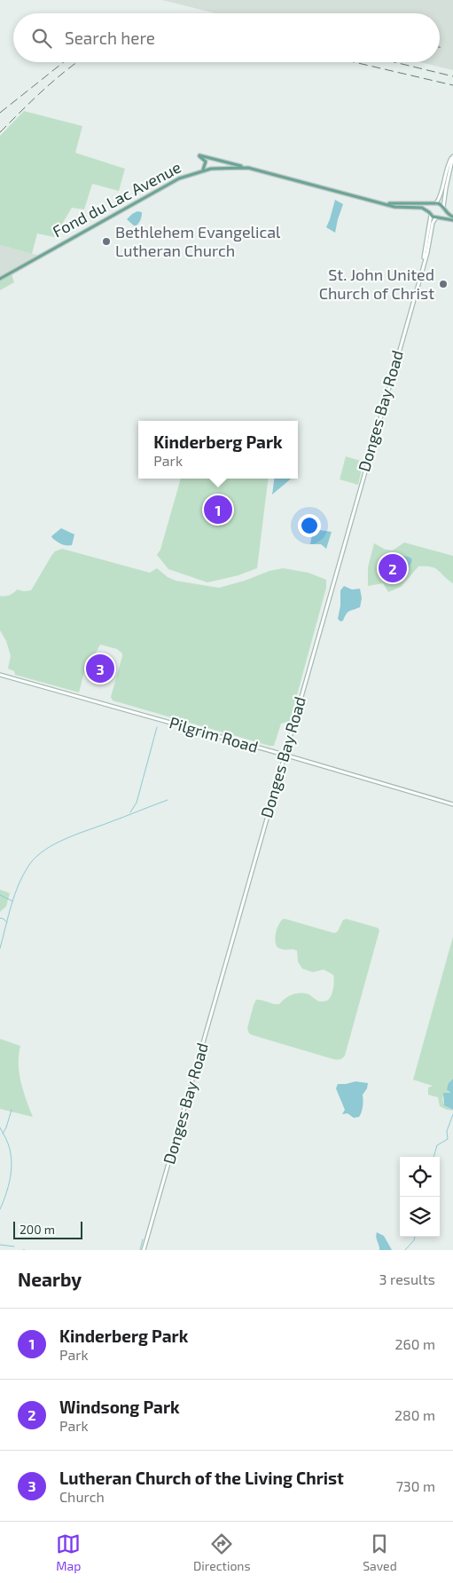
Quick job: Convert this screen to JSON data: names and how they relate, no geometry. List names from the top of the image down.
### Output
{
  "streets": {
    "main road": ["Fond du Lac Avenue"],
    "street": ["Donges Bay Road", "Pilgrim Road"]
  },
  "crossings": [
    ["Fond du Lac Avenue", "Donges Bay Road"],
    ["Donges Bay Road", "Pilgrim Road"]
  ],
  "places": ["Bethlehem Evangelical Lutheran Church", "St. John United Church of Christ"],
  "scale_bar": "200 m",
  "page": {
    "search": "Search here",
    "popup": ["Kinderberg Park", "Park"],
    "pins": ["1", "2", "3"],
    "scale": "200 m",
    "heading": ["Nearby", "3 results"],
    "list": [
      {
        "mark": "1",
        "name": "Kinderberg Park",
        "note": "Park",
        "value": "260 m"
      },
      {
        "mark": "2",
        "name": "Windsong Park",
        "note": "Park",
        "value": "280 m"
      },
      {
        "mark": "3",
        "name": "Lutheran Church of the Living Christ",
        "note": "Church",
        "value": "730 m"
      }
    ],
    "nav": ["Map", "Directions", "Saved"]
  }
}
